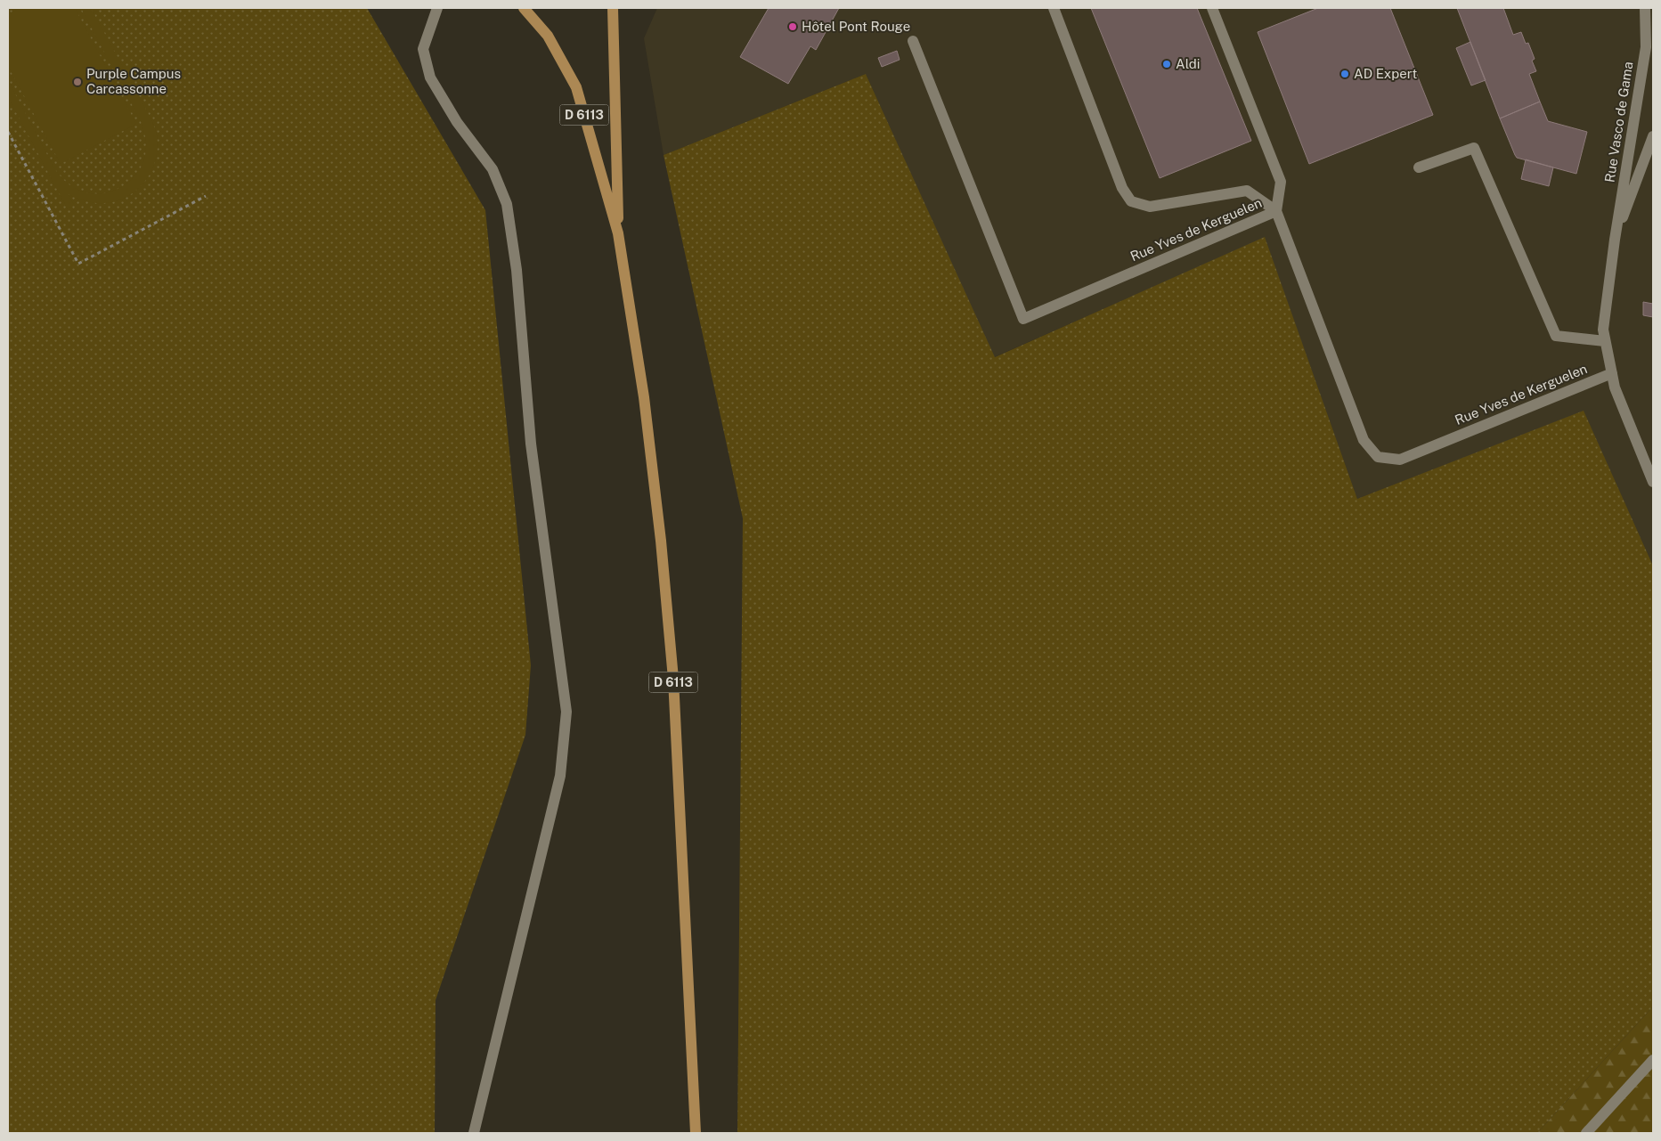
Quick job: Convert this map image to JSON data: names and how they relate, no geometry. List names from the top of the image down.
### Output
{
  "streets": {
    "main road": ["D 6113"],
    "street": ["Rue Vasco de Gama", "Rue Yves de Kerguelen"]
  },
  "crossings": [
    ["Rue Vasco de Gama", "Rue Yves de Kerguelen"]
  ],
  "places": [
    "Hôtel Pont Rouge",
    "Aldi",
    "AD Expert",
    "Purple Campus Carcassonne"
  ]
}
